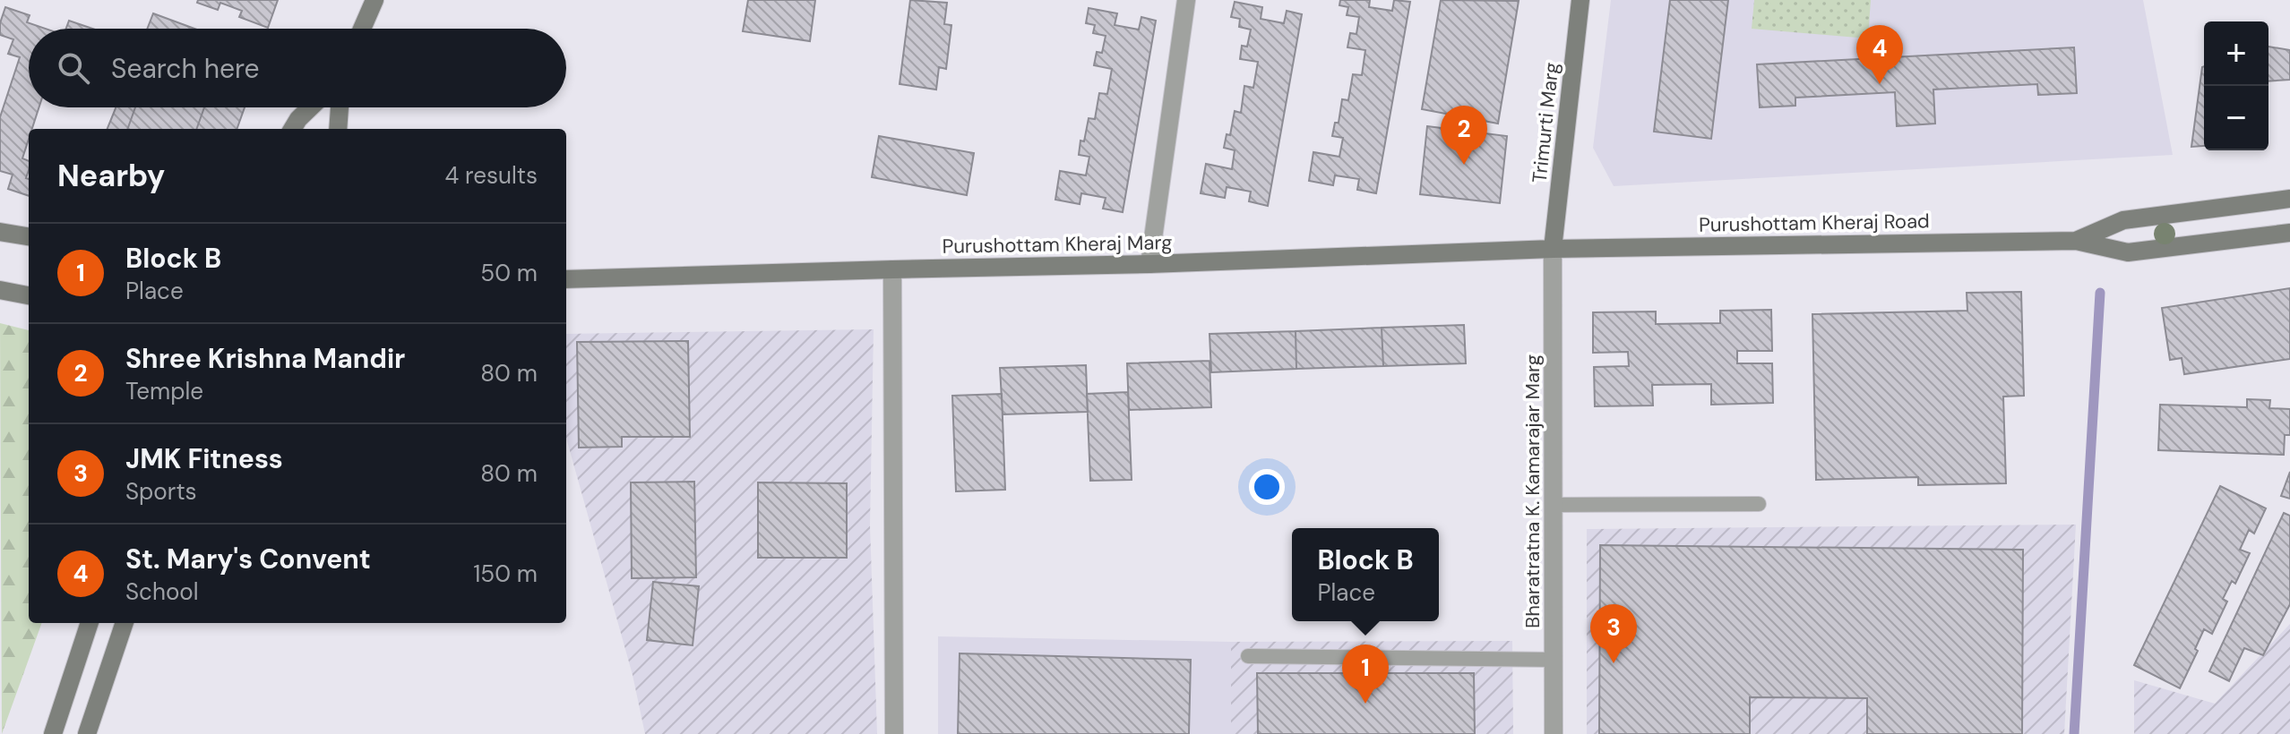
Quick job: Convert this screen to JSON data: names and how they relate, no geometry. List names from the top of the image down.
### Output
{
  "streets": {
    "street": [
      "Trimurti Marg",
      "Purushottam Kheraj Road",
      "Purushottam Kheraj Marg",
      "Bharatratna K. Kamarajar Marg"
    ]
  },
  "crossings": [
    ["Trimurti Marg", "Purushottam Kheraj Road"],
    ["Trimurti Marg", "Purushottam Kheraj Marg"],
    ["Trimurti Marg", "Bharatratna K. Kamarajar Marg"],
    ["Purushottam Kheraj Road", "Purushottam Kheraj Marg"],
    ["Purushottam Kheraj Road", "Bharatratna K. Kamarajar Marg"],
    ["Purushottam Kheraj Marg", "Bharatratna K. Kamarajar Marg"]
  ],
  "page": {
    "map_buttons": ["+", "−"],
    "pins": [
      "4",
      "2",
      "3",
      "1"
    ],
    "search": "Search here",
    "heading": ["Nearby", "4 results"],
    "list": [
      {
        "mark": "1",
        "name": "Block B",
        "note": "Place",
        "value": "50 m"
      },
      {
        "mark": "2",
        "name": "Shree Krishna Mandir",
        "note": "Temple",
        "value": "80 m"
      },
      {
        "mark": "3",
        "name": "JMK Fitness",
        "note": "Sports",
        "value": "80 m"
      },
      {
        "mark": "4",
        "name": "St. Mary's Convent",
        "note": "School",
        "value": "150 m"
      }
    ],
    "popup": ["Block B", "Place"]
  }
}
